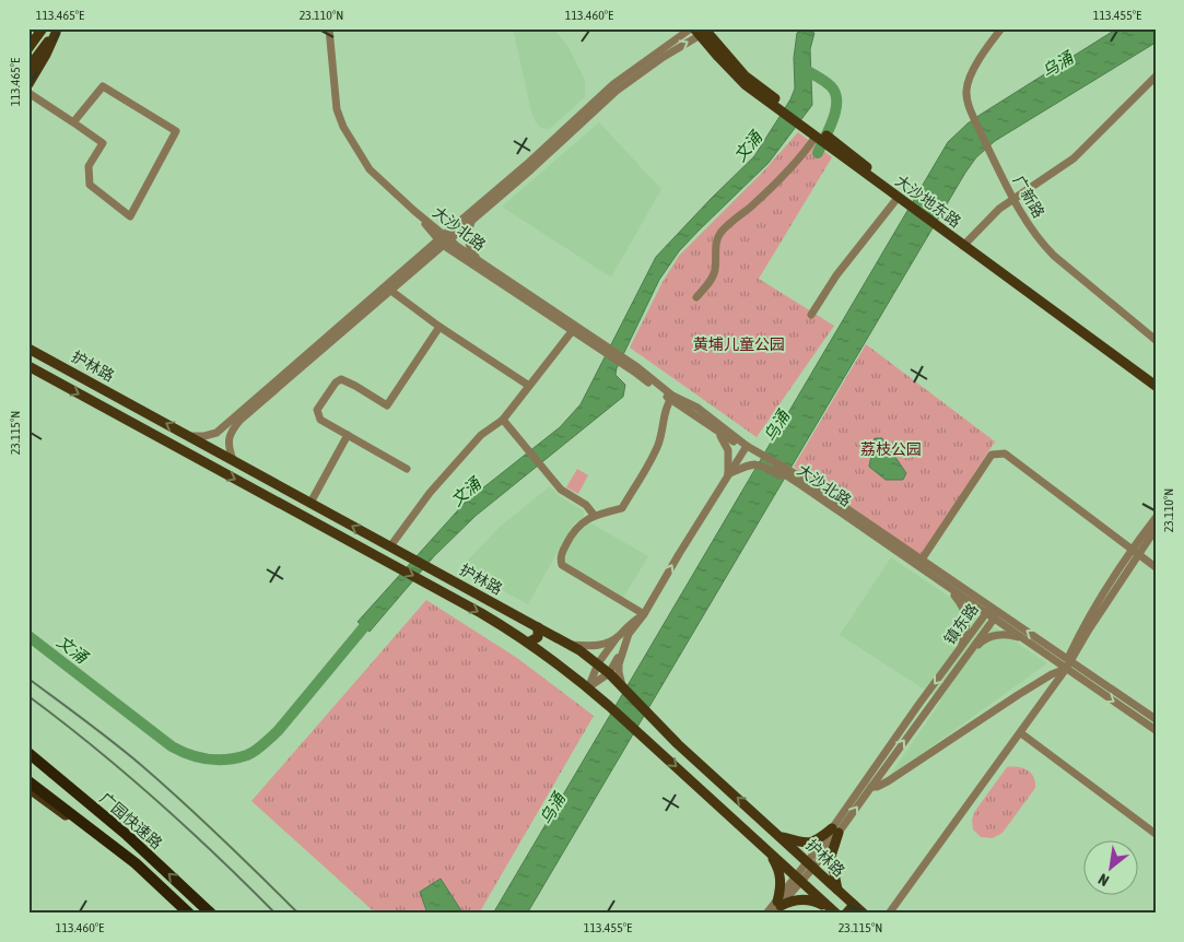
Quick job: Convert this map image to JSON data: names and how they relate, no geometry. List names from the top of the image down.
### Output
{
  "streets": {
    "highway": ["广园快速路"],
    "main road": ["大沙地东路", "护林路"],
    "street": ["广新路", "大沙北路", "镇东路"]
  },
  "crossings": [
    ["大沙北路", "镇东路"],
    ["护林路", "镇东路"]
  ],
  "water": ["乌涌", "文涌"],
  "parks": ["黄埔儿童公园", "荔枝公园"],
  "north": "bottom left",
  "coordinates": [
    "113.465°E",
    "23.110°N",
    "113.460°E",
    "113.455°E",
    "23.115°N"
  ]
}
